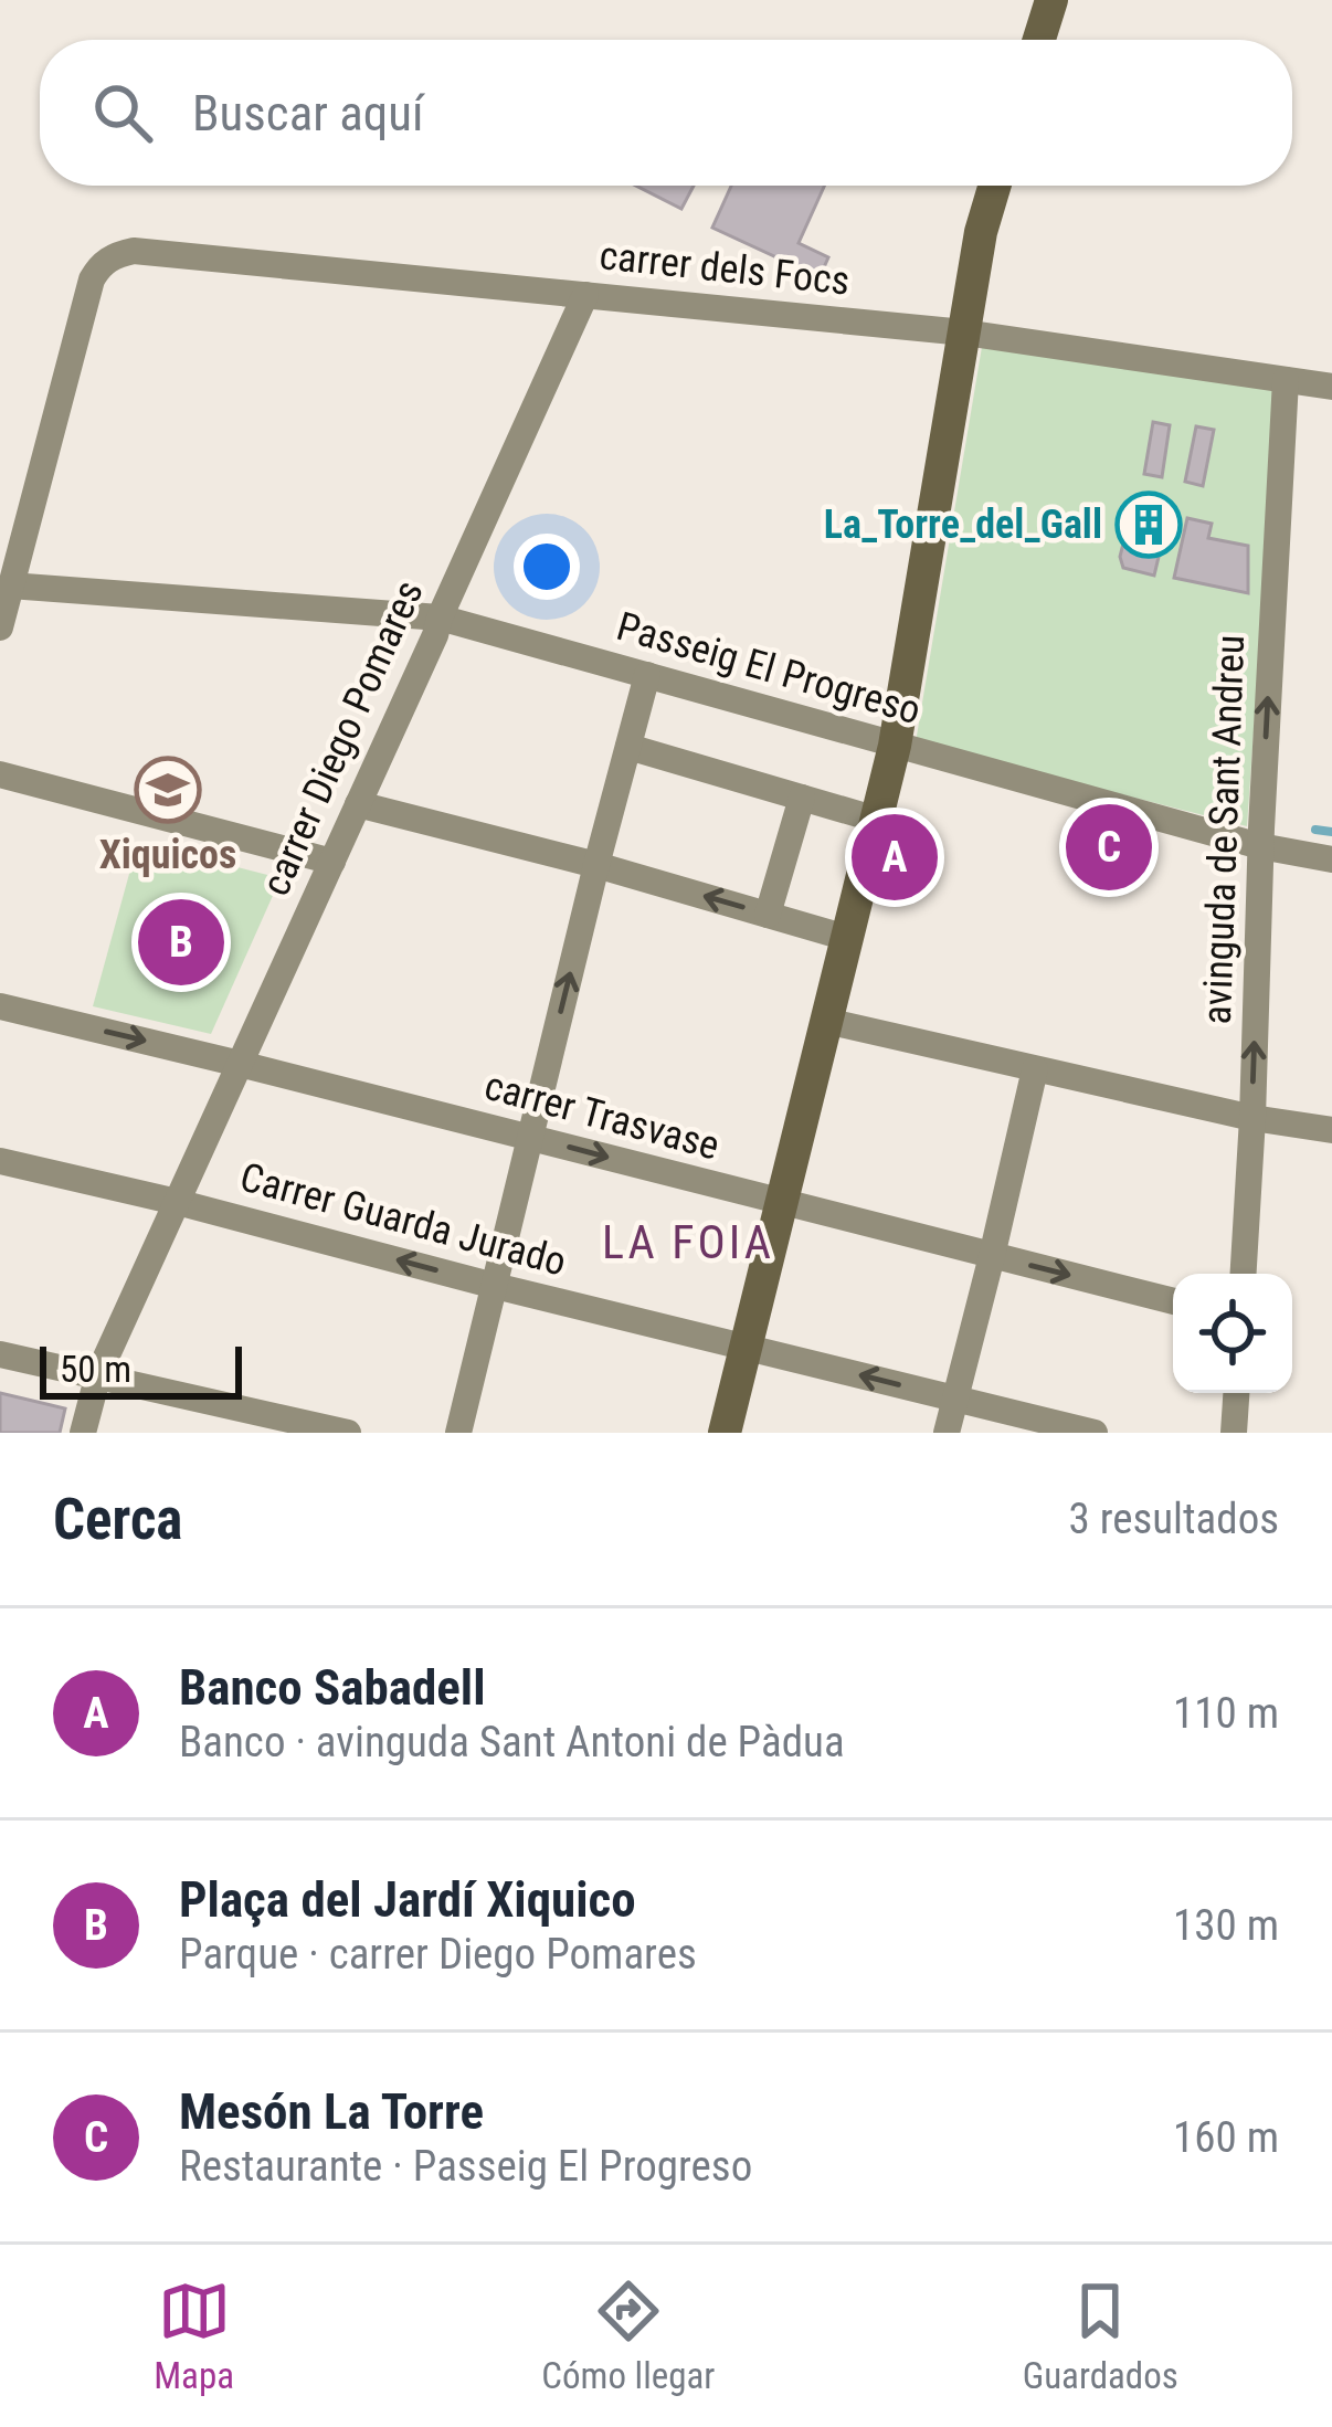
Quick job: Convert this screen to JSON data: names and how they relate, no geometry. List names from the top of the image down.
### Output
{
  "streets": {
    "street": [
      "carrer dels Focs",
      "Passeig El Progreso",
      "carrer Diego Pomares",
      "avinguda de Sant Andreu",
      "carrer Trasvase",
      "Carrer Guarda Jurado"
    ]
  },
  "crossings": [
    ["carrer dels Focs", "Passeig El Progreso"],
    ["carrer dels Focs", "carrer Diego Pomares"],
    ["carrer dels Focs", "avinguda de Sant Andreu"],
    ["Passeig El Progreso", "carrer Diego Pomares"],
    ["Passeig El Progreso", "avinguda de Sant Andreu"],
    ["carrer Diego Pomares", "carrer Trasvase"],
    ["carrer Diego Pomares", "Carrer Guarda Jurado"]
  ],
  "one_way": ["avinguda de Sant Andreu"],
  "districts": ["LA FOIA"],
  "places": {
    "building": ["La_Torre_del_Gall"],
    "school or university": ["Xiquicos"]
  },
  "scale_bar": "50 m",
  "page": {
    "search": "Buscar aquí",
    "pins": ["C", "A", "B"],
    "scale": "50 m",
    "heading": ["Cerca", "3 resultados"],
    "list": [
      {
        "mark": "A",
        "name": "Banco Sabadell",
        "note": "Banco · avinguda Sant Antoni de Pàdua",
        "value": "110 m"
      },
      {
        "mark": "B",
        "name": "Plaça del Jardí Xiquico",
        "note": "Parque · carrer Diego Pomares",
        "value": "130 m"
      },
      {
        "mark": "C",
        "name": "Mesón La Torre",
        "note": "Restaurante · Passeig El Progreso",
        "value": "160 m"
      }
    ],
    "nav": ["Mapa", "Cómo llegar", "Guardados"]
  }
}
